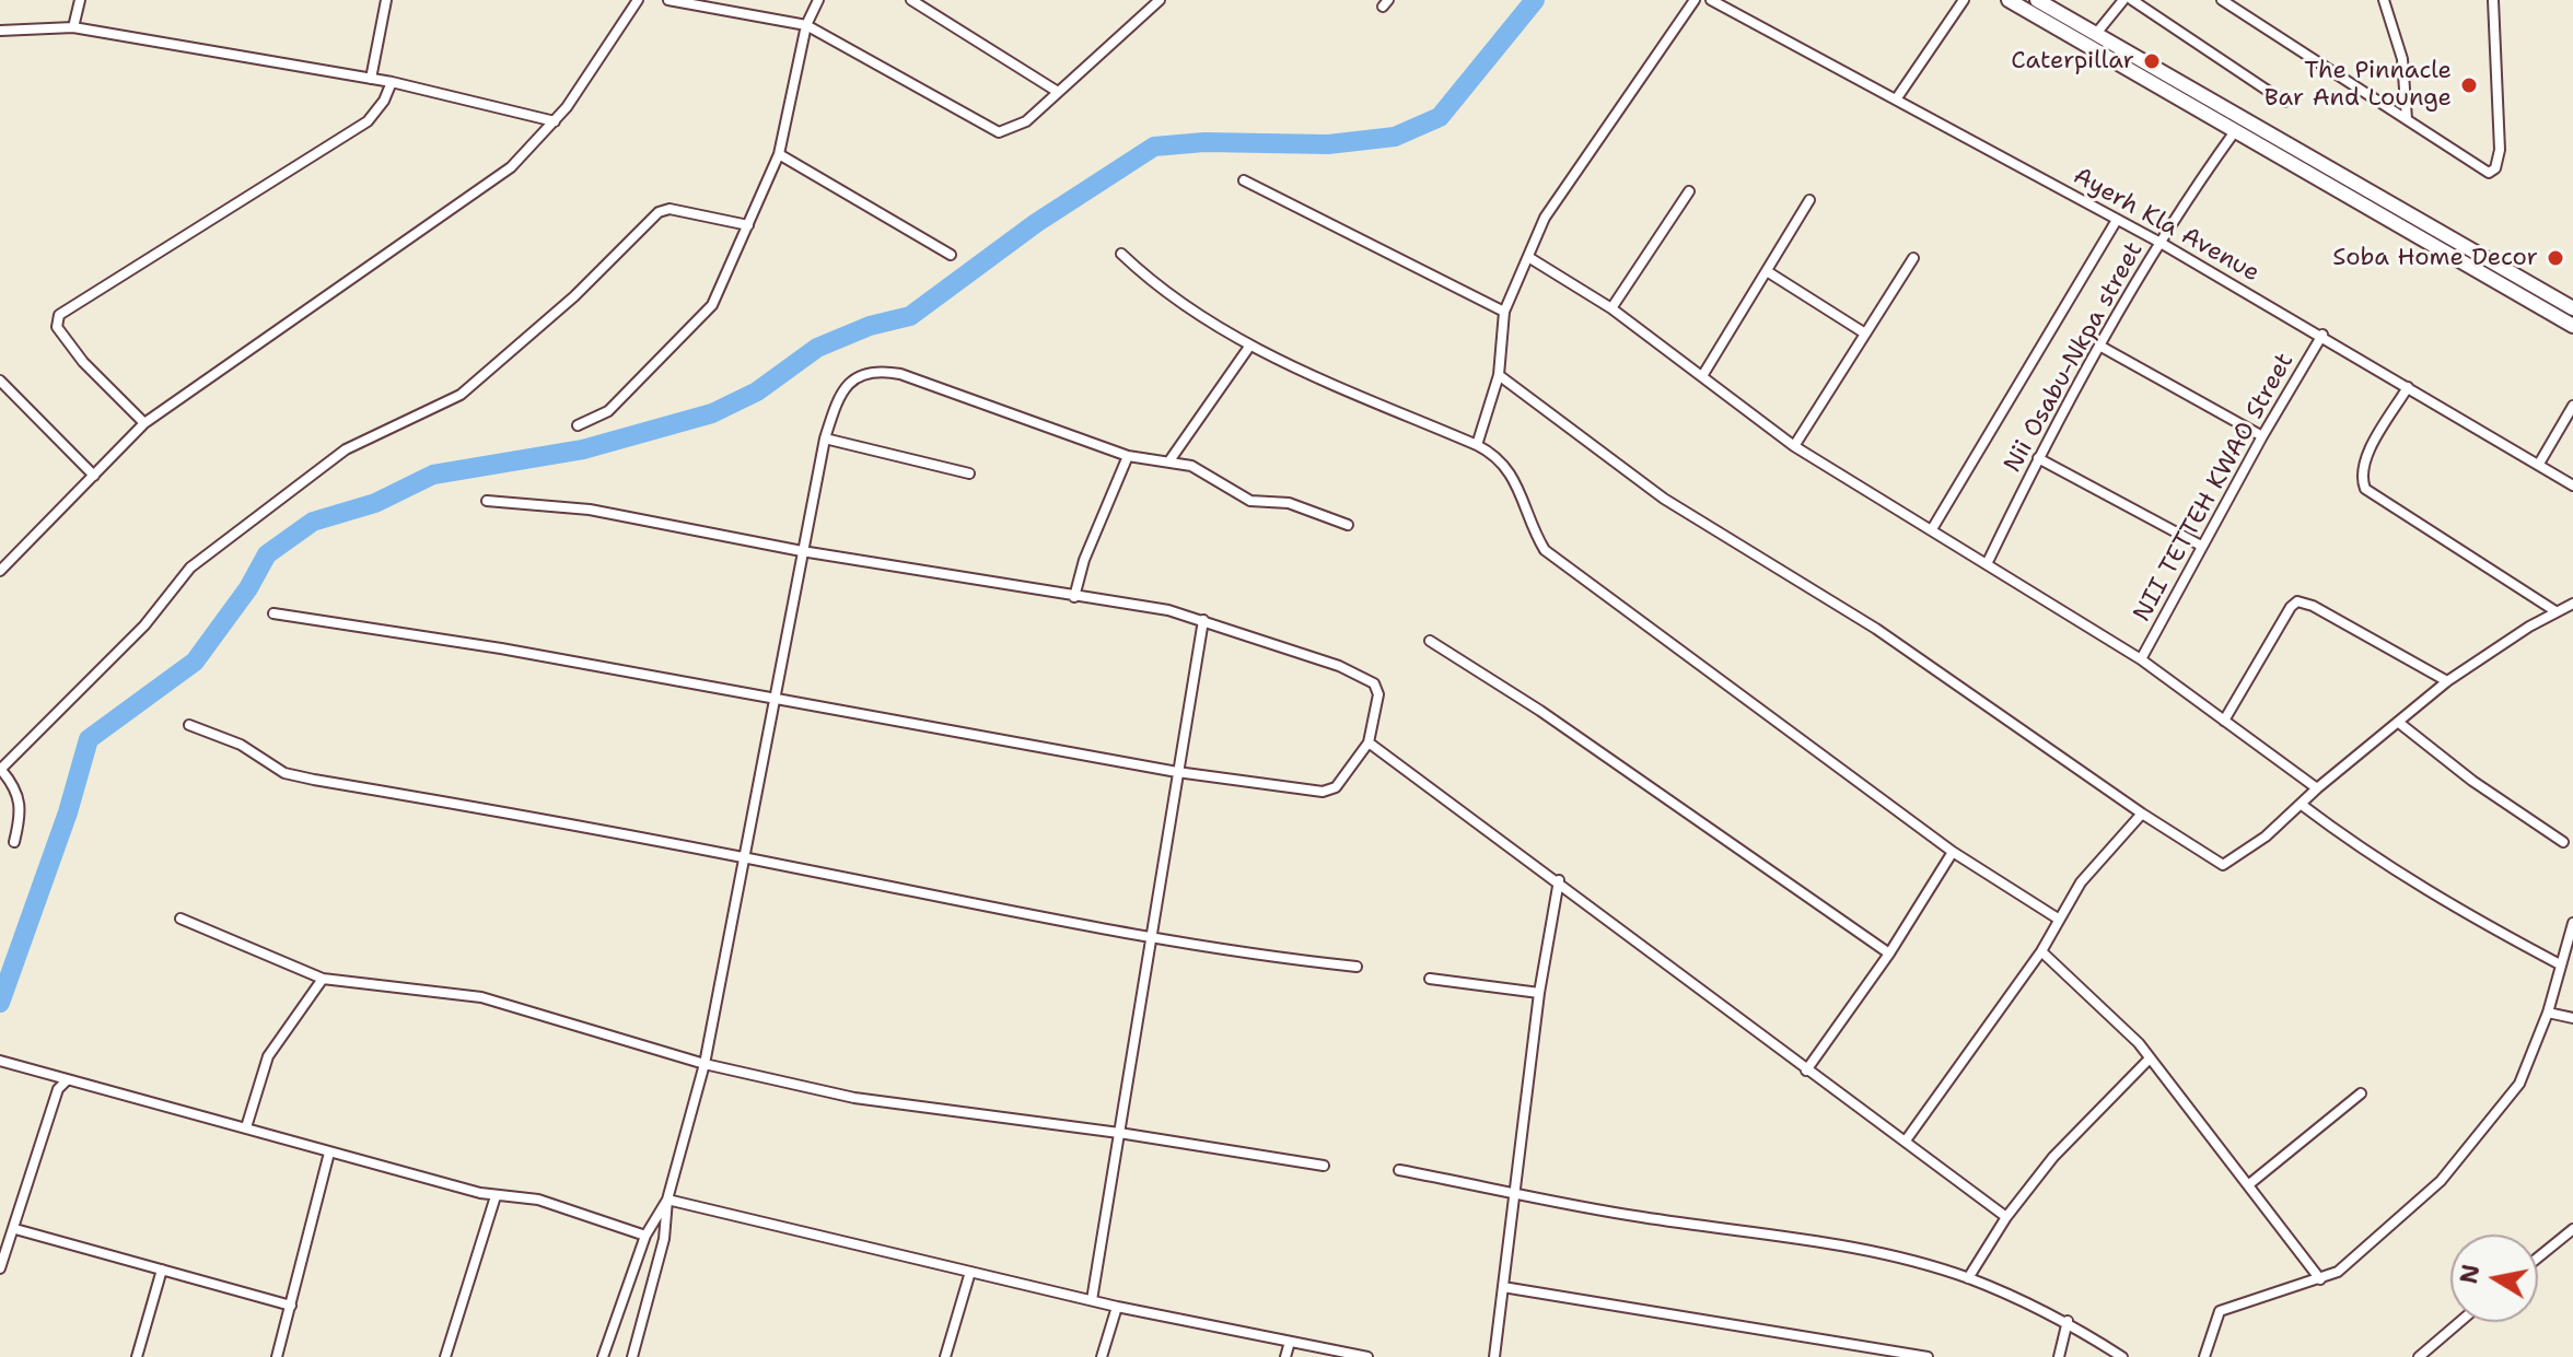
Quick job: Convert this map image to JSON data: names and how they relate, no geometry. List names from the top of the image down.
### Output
{
  "streets": {
    "street": ["Ayerh Kla Avenue", "Nii Osabu-Nkpa street", "NII TETTEH KWAO Street"]
  },
  "crossings": [
    ["Ayerh Kla Avenue", "Nii Osabu-Nkpa street"],
    ["Ayerh Kla Avenue", "NII TETTEH KWAO Street"]
  ],
  "places": ["Caterpillar", "The Pinnacle Bar And Lounge", "Soba Home Decor"],
  "north": "left"
}
